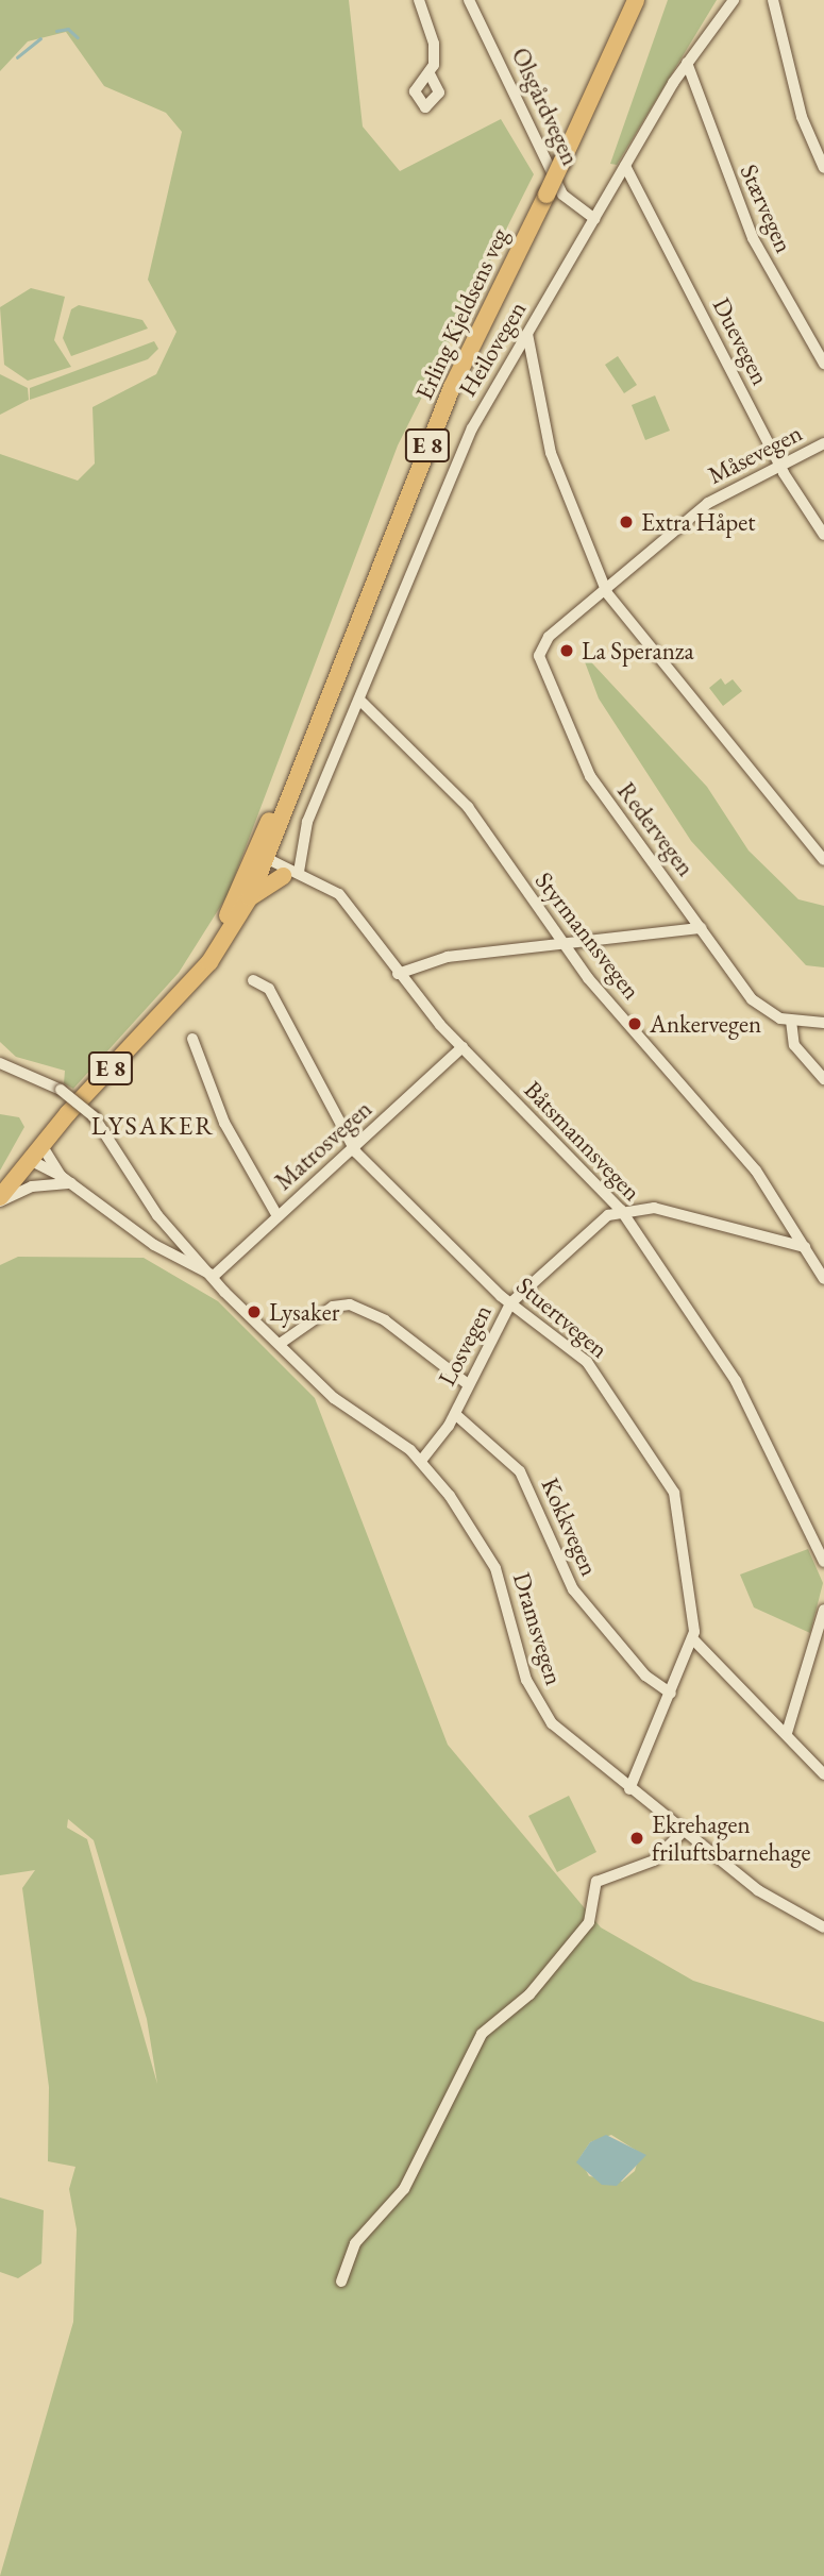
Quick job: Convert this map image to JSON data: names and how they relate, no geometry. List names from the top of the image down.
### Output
{
  "streets": {
    "highway": ["Erling Kjeldsens veg", "E 8"],
    "street": [
      "Olsgårdvegen",
      "Stærvegen",
      "Duevegen",
      "Heilovegen",
      "Måsevegen",
      "Redervegen",
      "Styrmannsvegen",
      "Båtsmannsvegen",
      "Matrosvegen",
      "Stuertvegen",
      "Losvegen",
      "Kokkvegen",
      "Dramsvegen"
    ]
  },
  "crossings": [
    ["Olsgårdvegen", "Heilovegen"],
    ["Stærvegen", "Heilovegen"],
    ["Erling Kjeldsens veg", "E 8"],
    ["Erling Kjeldsens veg", "Båtsmannsvegen"],
    ["Erling Kjeldsens veg", "Dramsvegen"],
    ["Duevegen", "Heilovegen"],
    ["Duevegen", "Måsevegen"],
    ["Heilovegen", "E 8"],
    ["Heilovegen", "Styrmannsvegen"],
    ["Heilovegen", "Båtsmannsvegen"],
    ["E 8", "Båtsmannsvegen"],
    ["Måsevegen", "Redervegen"],
    ["Styrmannsvegen", "Losvegen"],
    ["Båtsmannsvegen", "Matrosvegen"],
    ["Båtsmannsvegen", "Losvegen"],
    ["Matrosvegen", "Stuertvegen"],
    ["Matrosvegen", "Dramsvegen"],
    ["Stuertvegen", "Losvegen"],
    ["Stuertvegen", "Kokkvegen"],
    ["Stuertvegen", "Dramsvegen"],
    ["Losvegen", "Kokkvegen"],
    ["Losvegen", "Dramsvegen"]
  ],
  "districts": ["LYSAKER"],
  "places": [
    "Extra Håpet",
    "La Speranza",
    "Ankervegen",
    "Lysaker",
    "Ekrehagen friluftsbarnehage"
  ]
}
